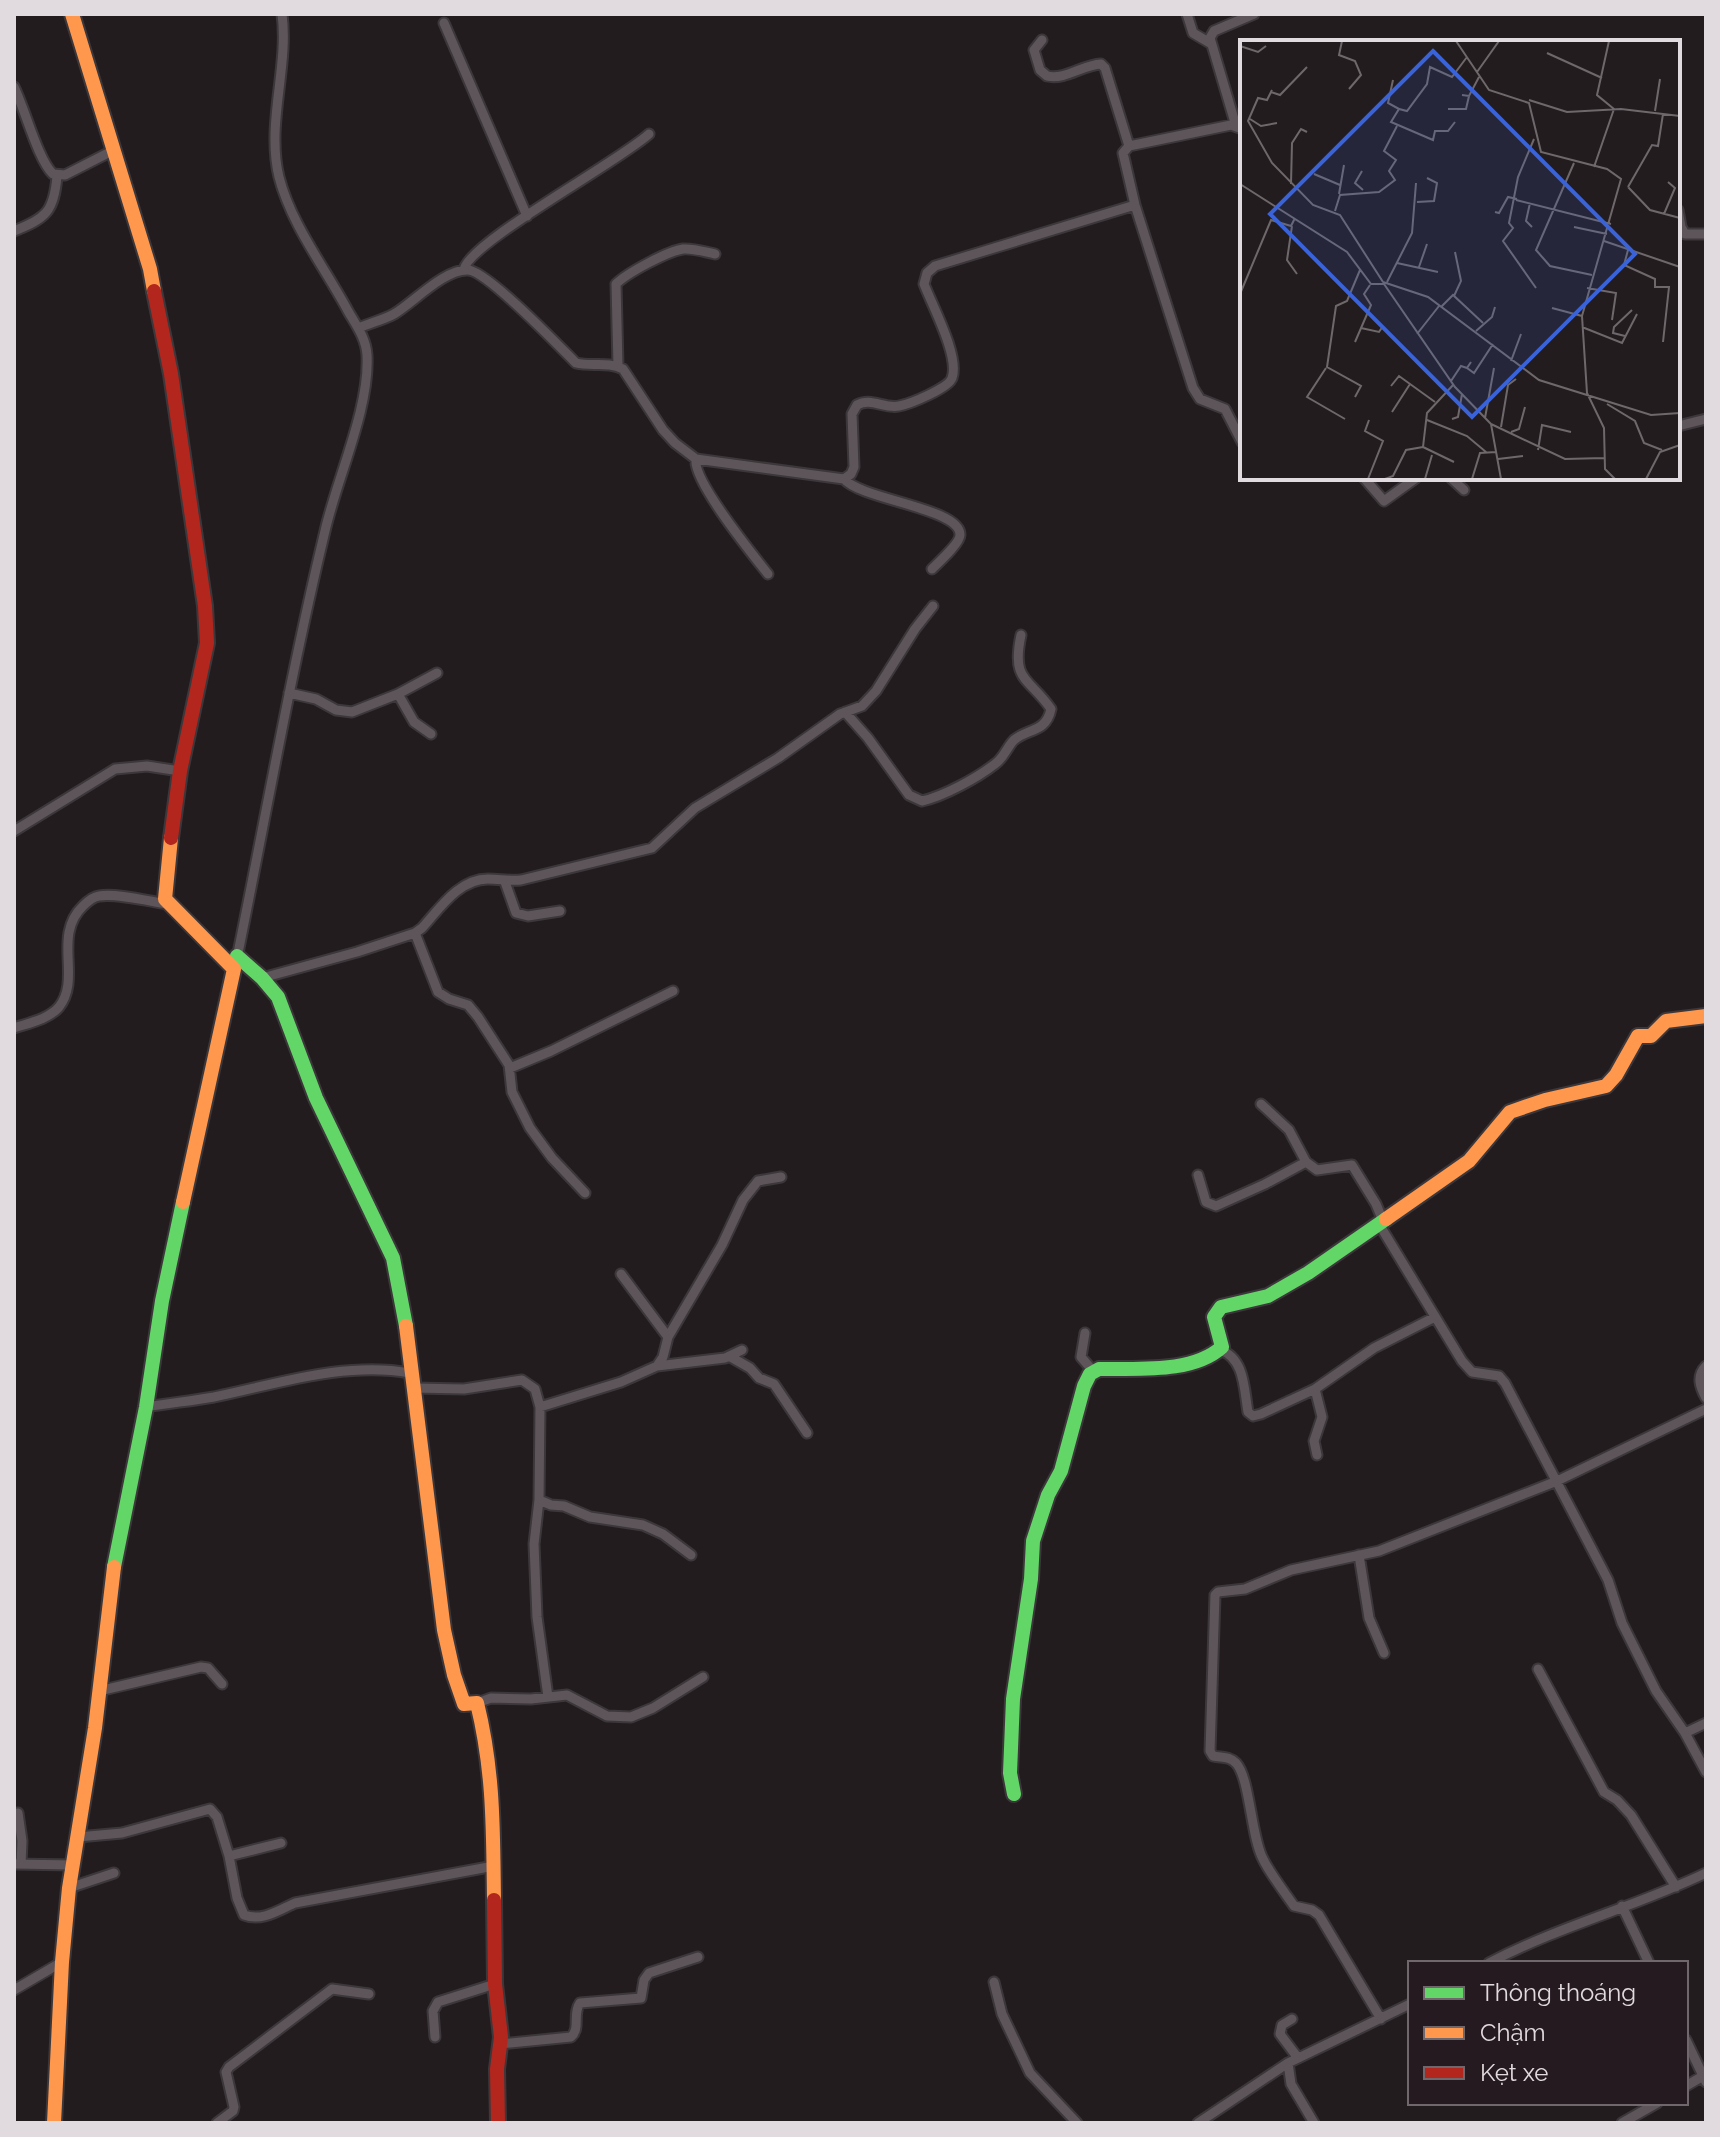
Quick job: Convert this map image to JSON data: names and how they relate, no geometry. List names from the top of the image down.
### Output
{
  "legend": ["Thông thoáng", "Chậm", "Kẹt xe"]
}
